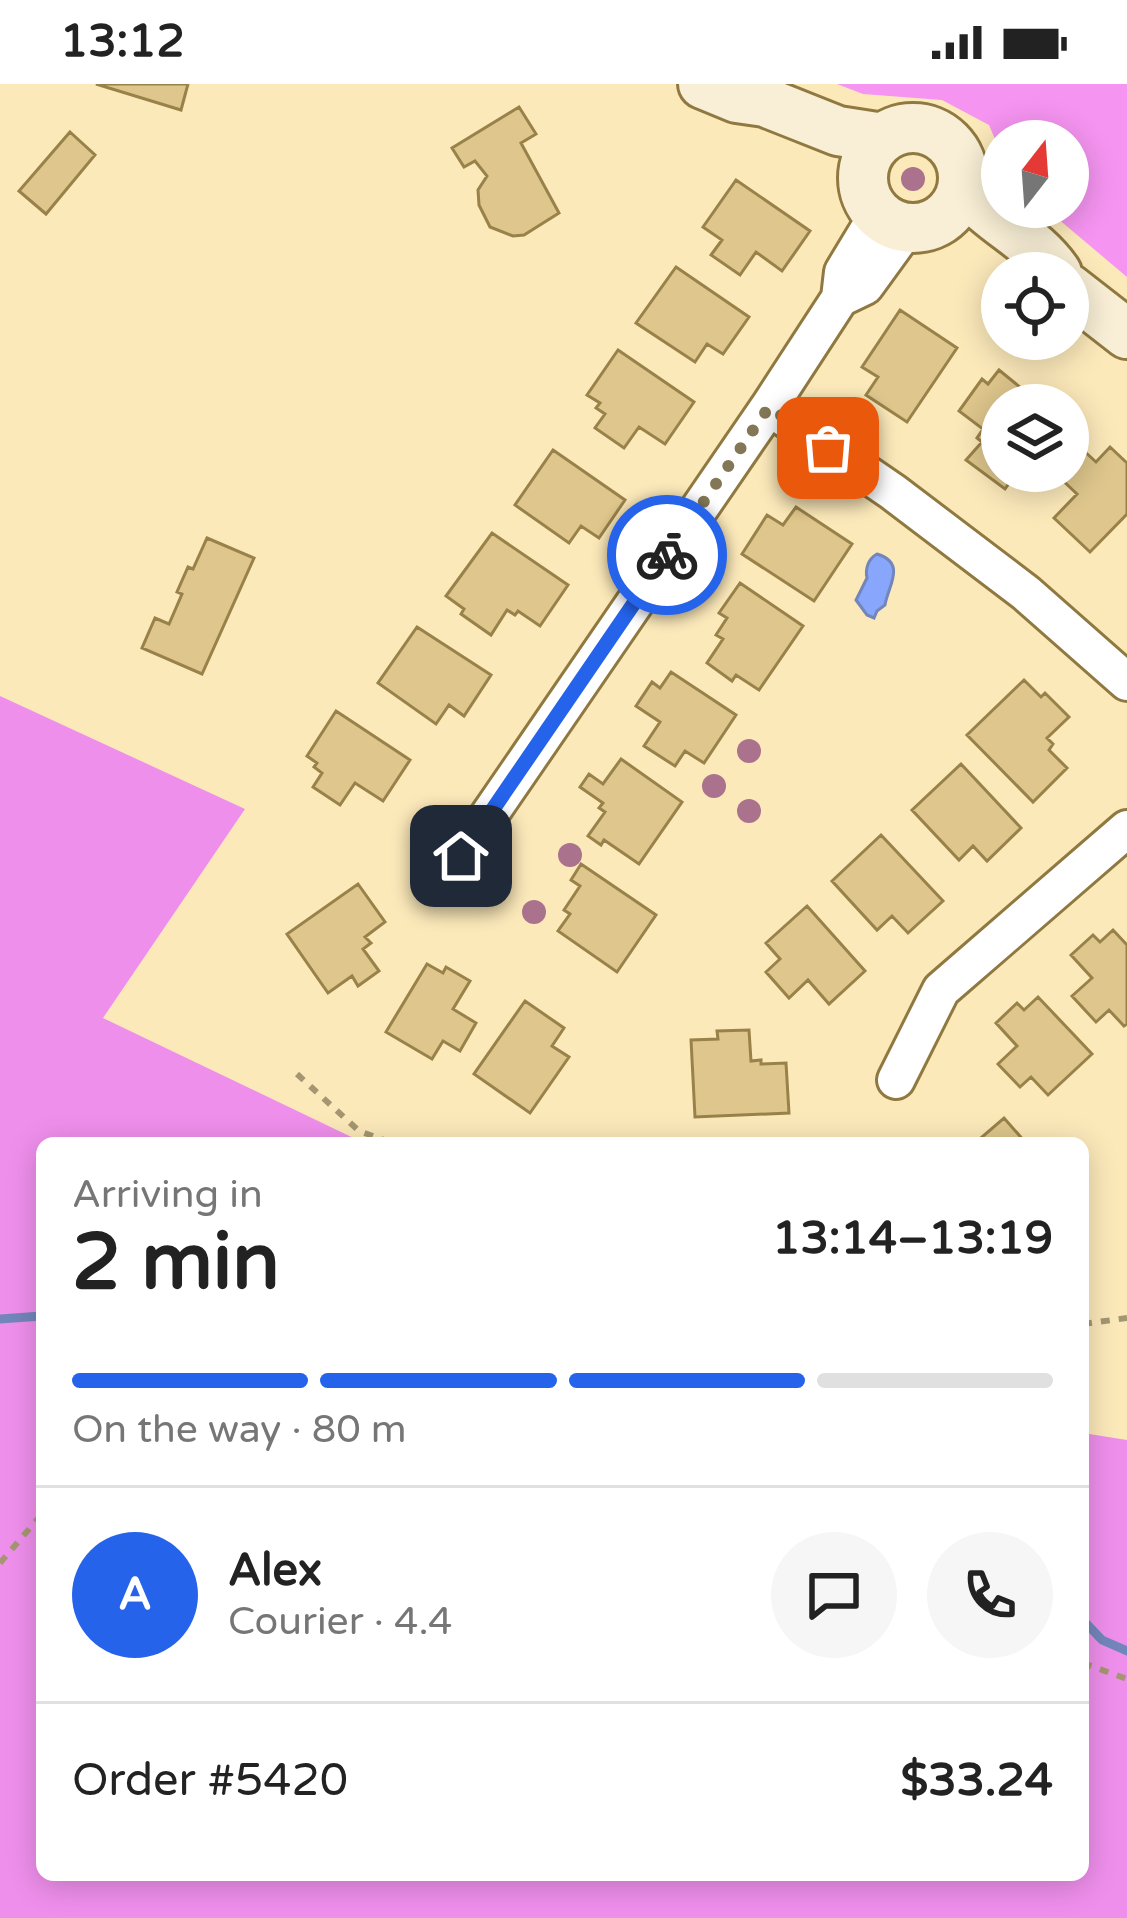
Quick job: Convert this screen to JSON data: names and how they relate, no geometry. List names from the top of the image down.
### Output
{
  "north": "top",
  "page": {
    "status": "13:12",
    "heading": ["2 min", "Arriving in", "13:14–13:19"],
    "panel": [
      "Alex",
      "Courier · 4.4",
      "Order #5420",
      "$33.24"
    ],
    "bar": "On the way · 80 m",
    "round": "A"
  }
}
